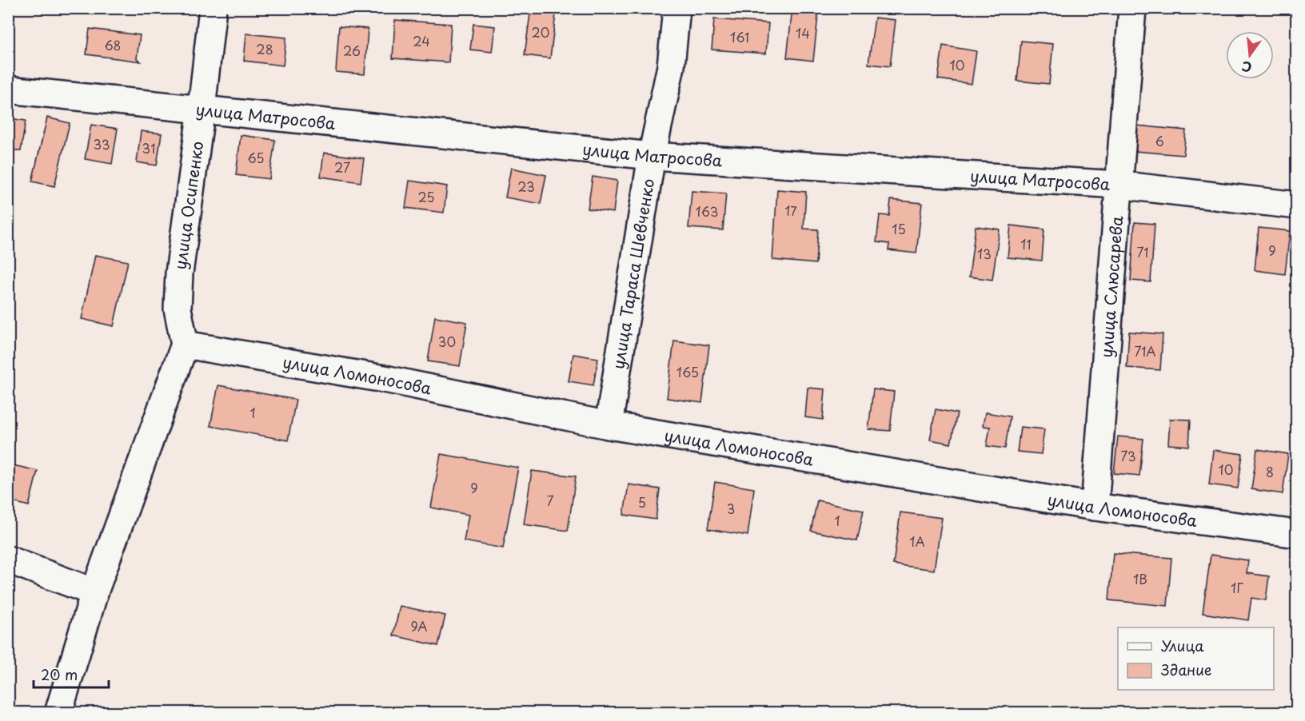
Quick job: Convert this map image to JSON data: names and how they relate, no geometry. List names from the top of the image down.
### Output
{
  "streets": {
    "street": [
      "улица Матросова",
      "улица Осипенко",
      "улица Тараса Шевченко",
      "улица Слюсарева",
      "улица Ломоносова"
    ]
  },
  "crossings": [
    ["улица Матросова", "улица Осипенко"],
    ["улица Матросова", "улица Тараса Шевченко"],
    ["улица Матросова", "улица Слюсарева"],
    ["улица Осипенко", "улица Ломоносова"],
    ["улица Тараса Шевченко", "улица Ломоносова"],
    ["улица Слюсарева", "улица Ломоносова"]
  ],
  "house_numbers": [
    "20",
    "14",
    "161",
    "24",
    "68",
    "28",
    "26",
    "10",
    "6",
    "33",
    "31",
    "65",
    "27",
    "23",
    "25",
    "17",
    "163",
    "15",
    "11",
    "9",
    "71",
    "13",
    "30",
    "71А",
    "165",
    "1",
    "73",
    "10",
    "8",
    "9",
    "7",
    "5",
    "3",
    "1",
    "1А",
    "1В",
    "1Г",
    "9А"
  ],
  "legend": ["Улица", "Здание"],
  "scale_bar": "20 m",
  "north": "bottom"
}
